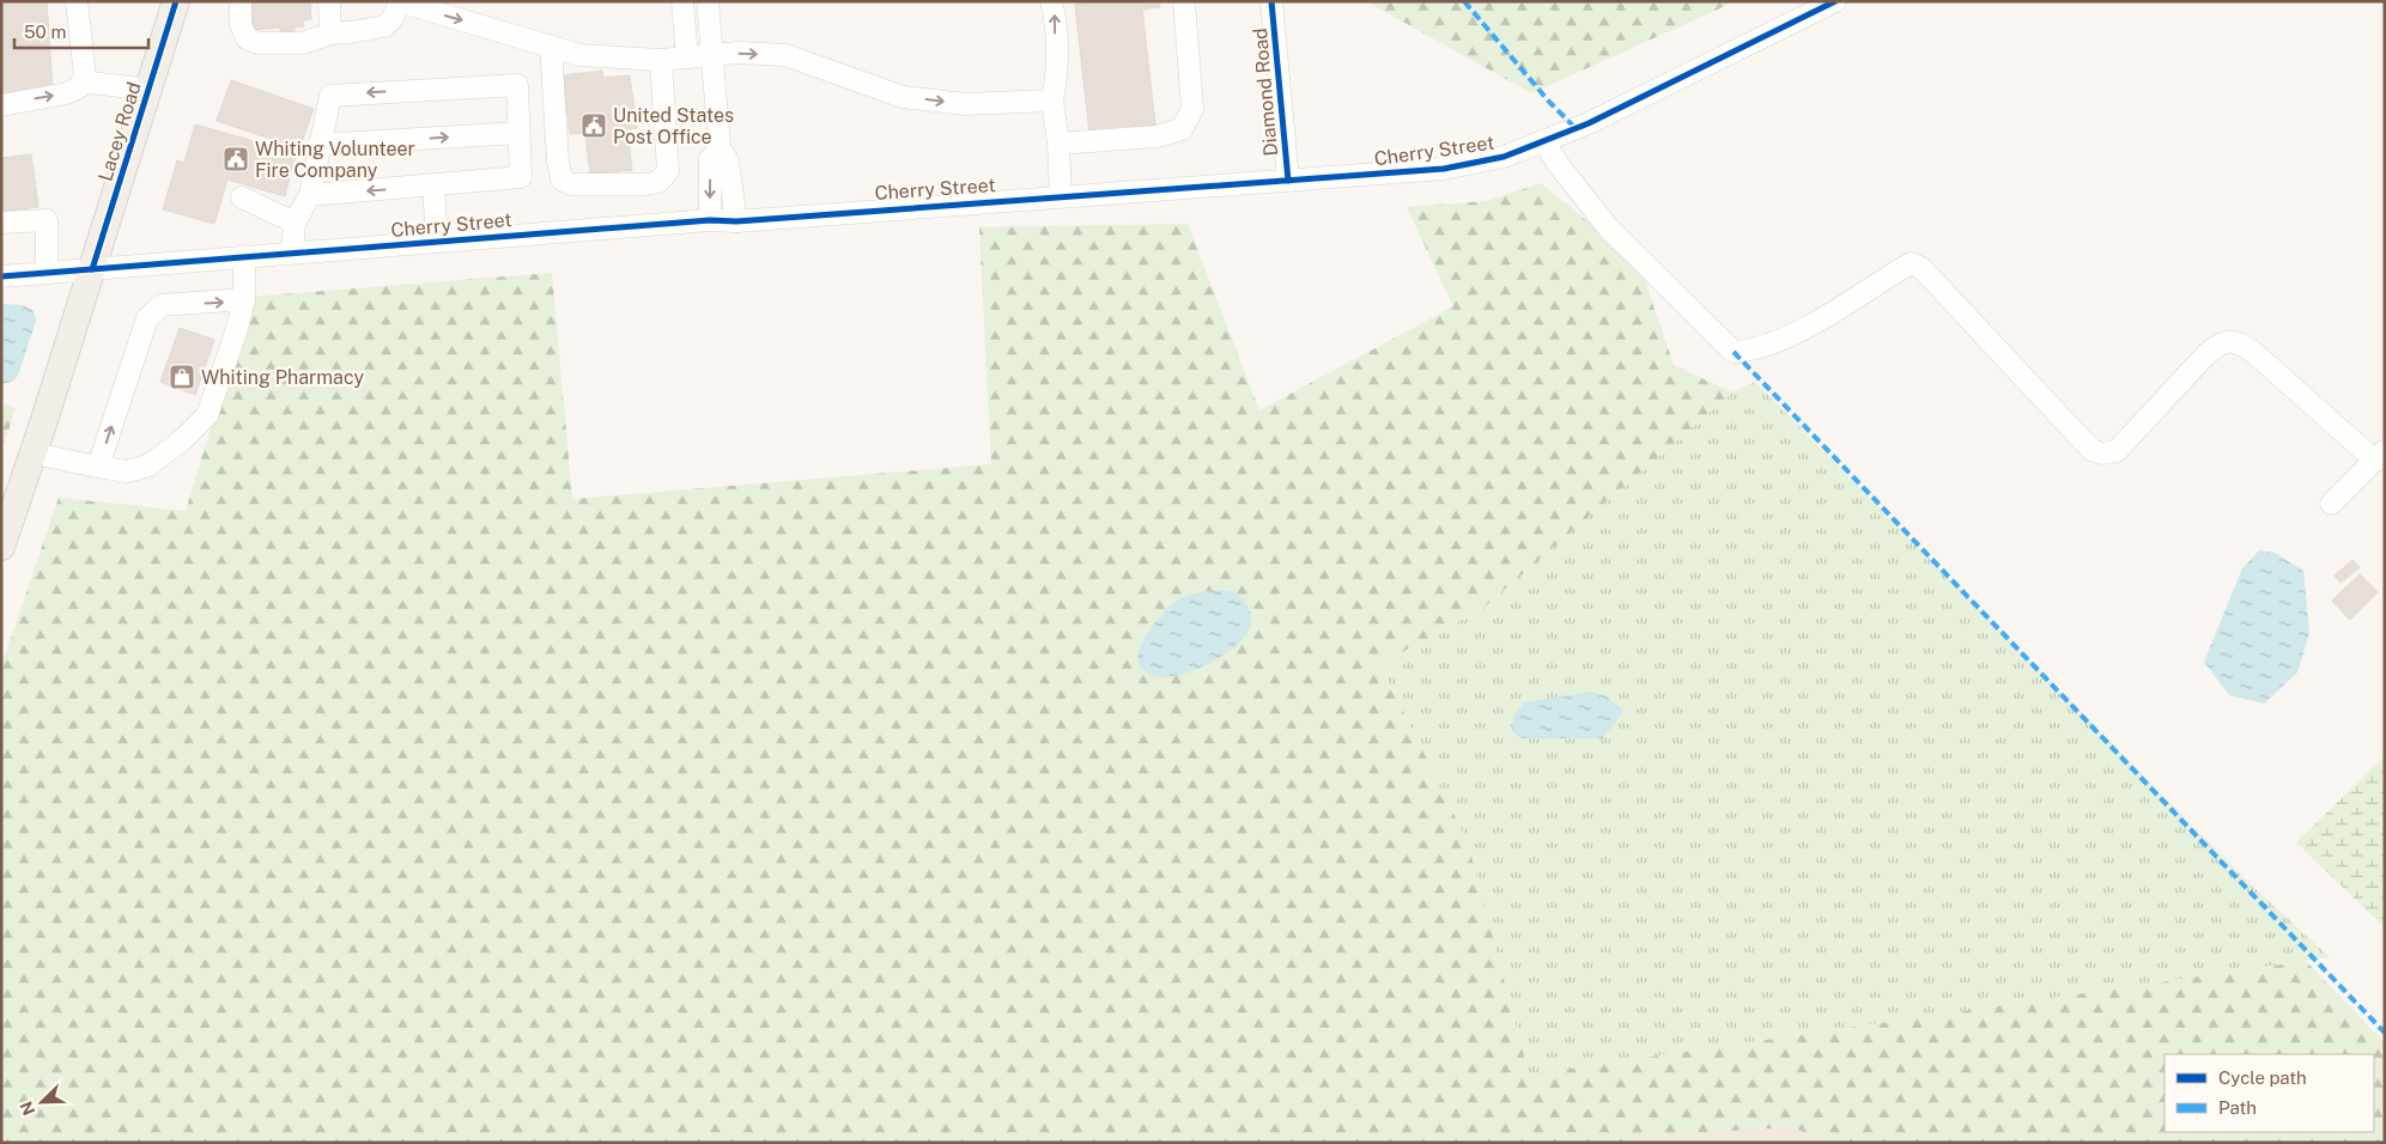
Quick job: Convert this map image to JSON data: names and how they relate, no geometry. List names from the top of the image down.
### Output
{
  "streets": {
    "main road": ["Lacey Road"],
    "street": ["Diamond Road", "Cherry Street"]
  },
  "crossings": [
    ["Diamond Road", "Cherry Street"],
    ["Lacey Road", "Cherry Street"]
  ],
  "places": {
    "public building": ["United States Post Office", "Whiting Volunteer Fire Company"],
    "shop": ["Whiting Pharmacy"]
  },
  "legend": ["Cycle path", "Path"],
  "scale_bar": "50 m",
  "north": "bottom left"
}
